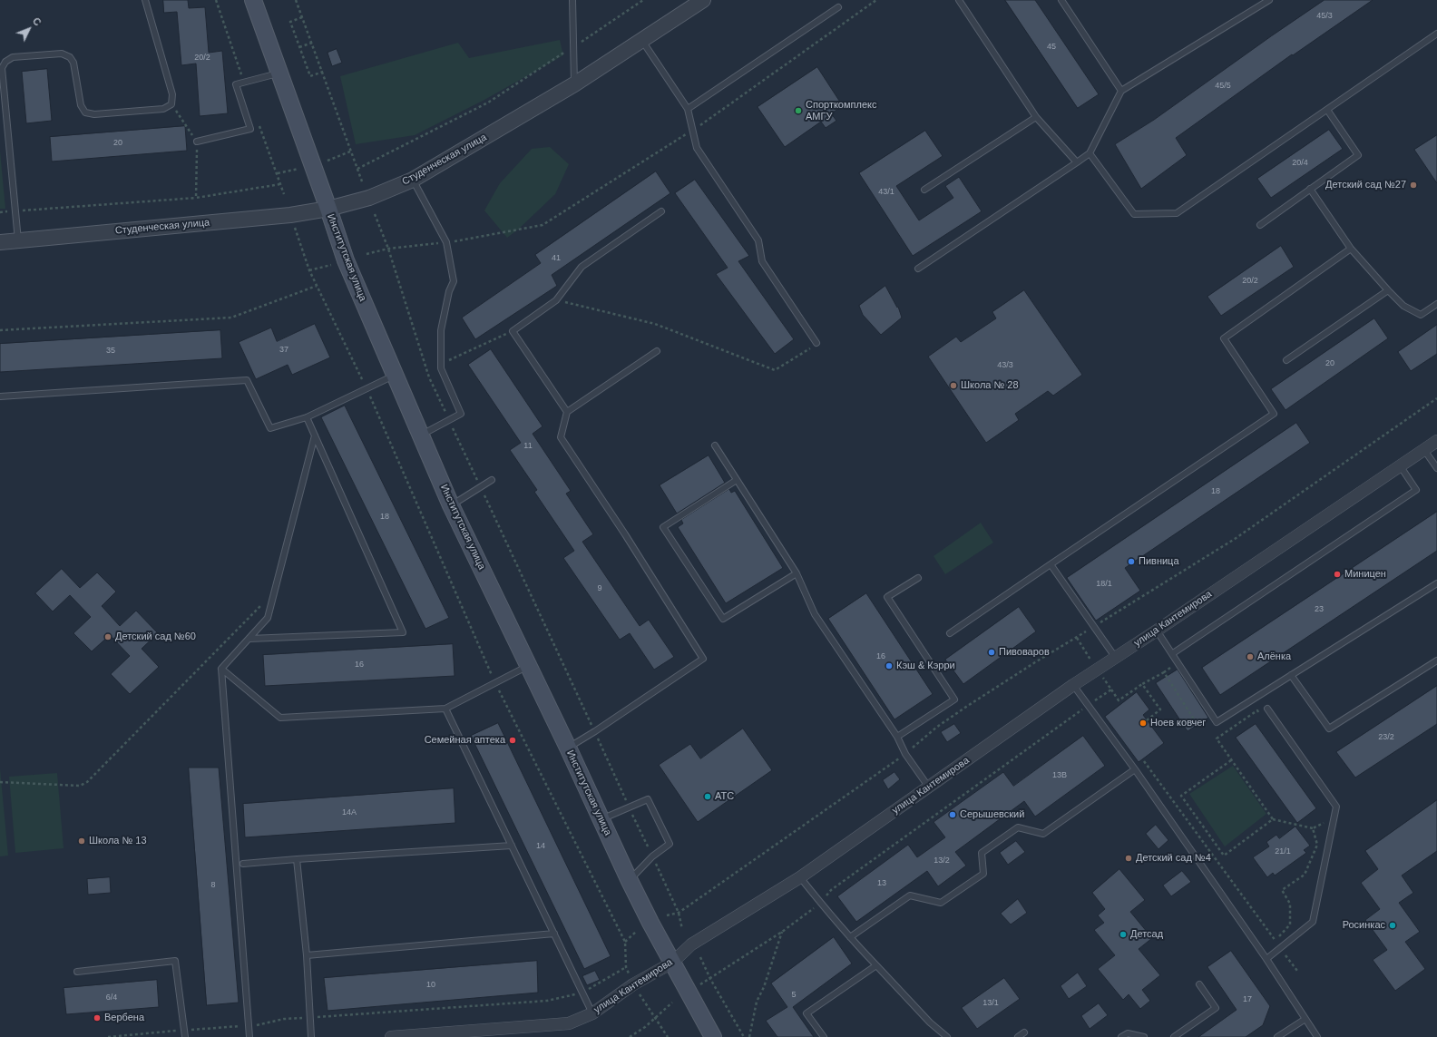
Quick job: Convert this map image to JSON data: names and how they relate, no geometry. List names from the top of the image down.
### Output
{
  "streets": {
    "main road": ["Институтская улица"],
    "street": ["Студенческая улица", "улица Кантемирова"]
  },
  "crossings": [
    ["Студенческая улица", "Институтская улица"],
    ["Институтская улица", "улица Кантемирова"]
  ],
  "places": [
    "Спорткомплекс АМГУ",
    "Детский сад №27",
    "Школа № 28",
    "Пивница",
    "Миницен",
    "Детский сад №60",
    "Пивоваров",
    "Алёнка",
    "Кэш & Кэрри",
    "Ноев ковчег",
    "Семейная аптека",
    "АТС",
    "Серышевский",
    "Школа № 13",
    "Детский сад №4",
    "Росинкас",
    "Детсад",
    "Вербена"
  ],
  "house_numbers": [
    "45/3",
    "45",
    "20/2",
    "45/5",
    "20",
    "20/4",
    "43/1",
    "41",
    "20/2",
    "37",
    "35",
    "20",
    "43/3",
    "11",
    "18",
    "18",
    "18/1",
    "9",
    "23",
    "16",
    "16",
    "23/2",
    "13В",
    "14А",
    "14",
    "21/1",
    "13/2",
    "13",
    "8",
    "10",
    "5",
    "6/4",
    "17",
    "13/1"
  ],
  "north": "top right"
}
